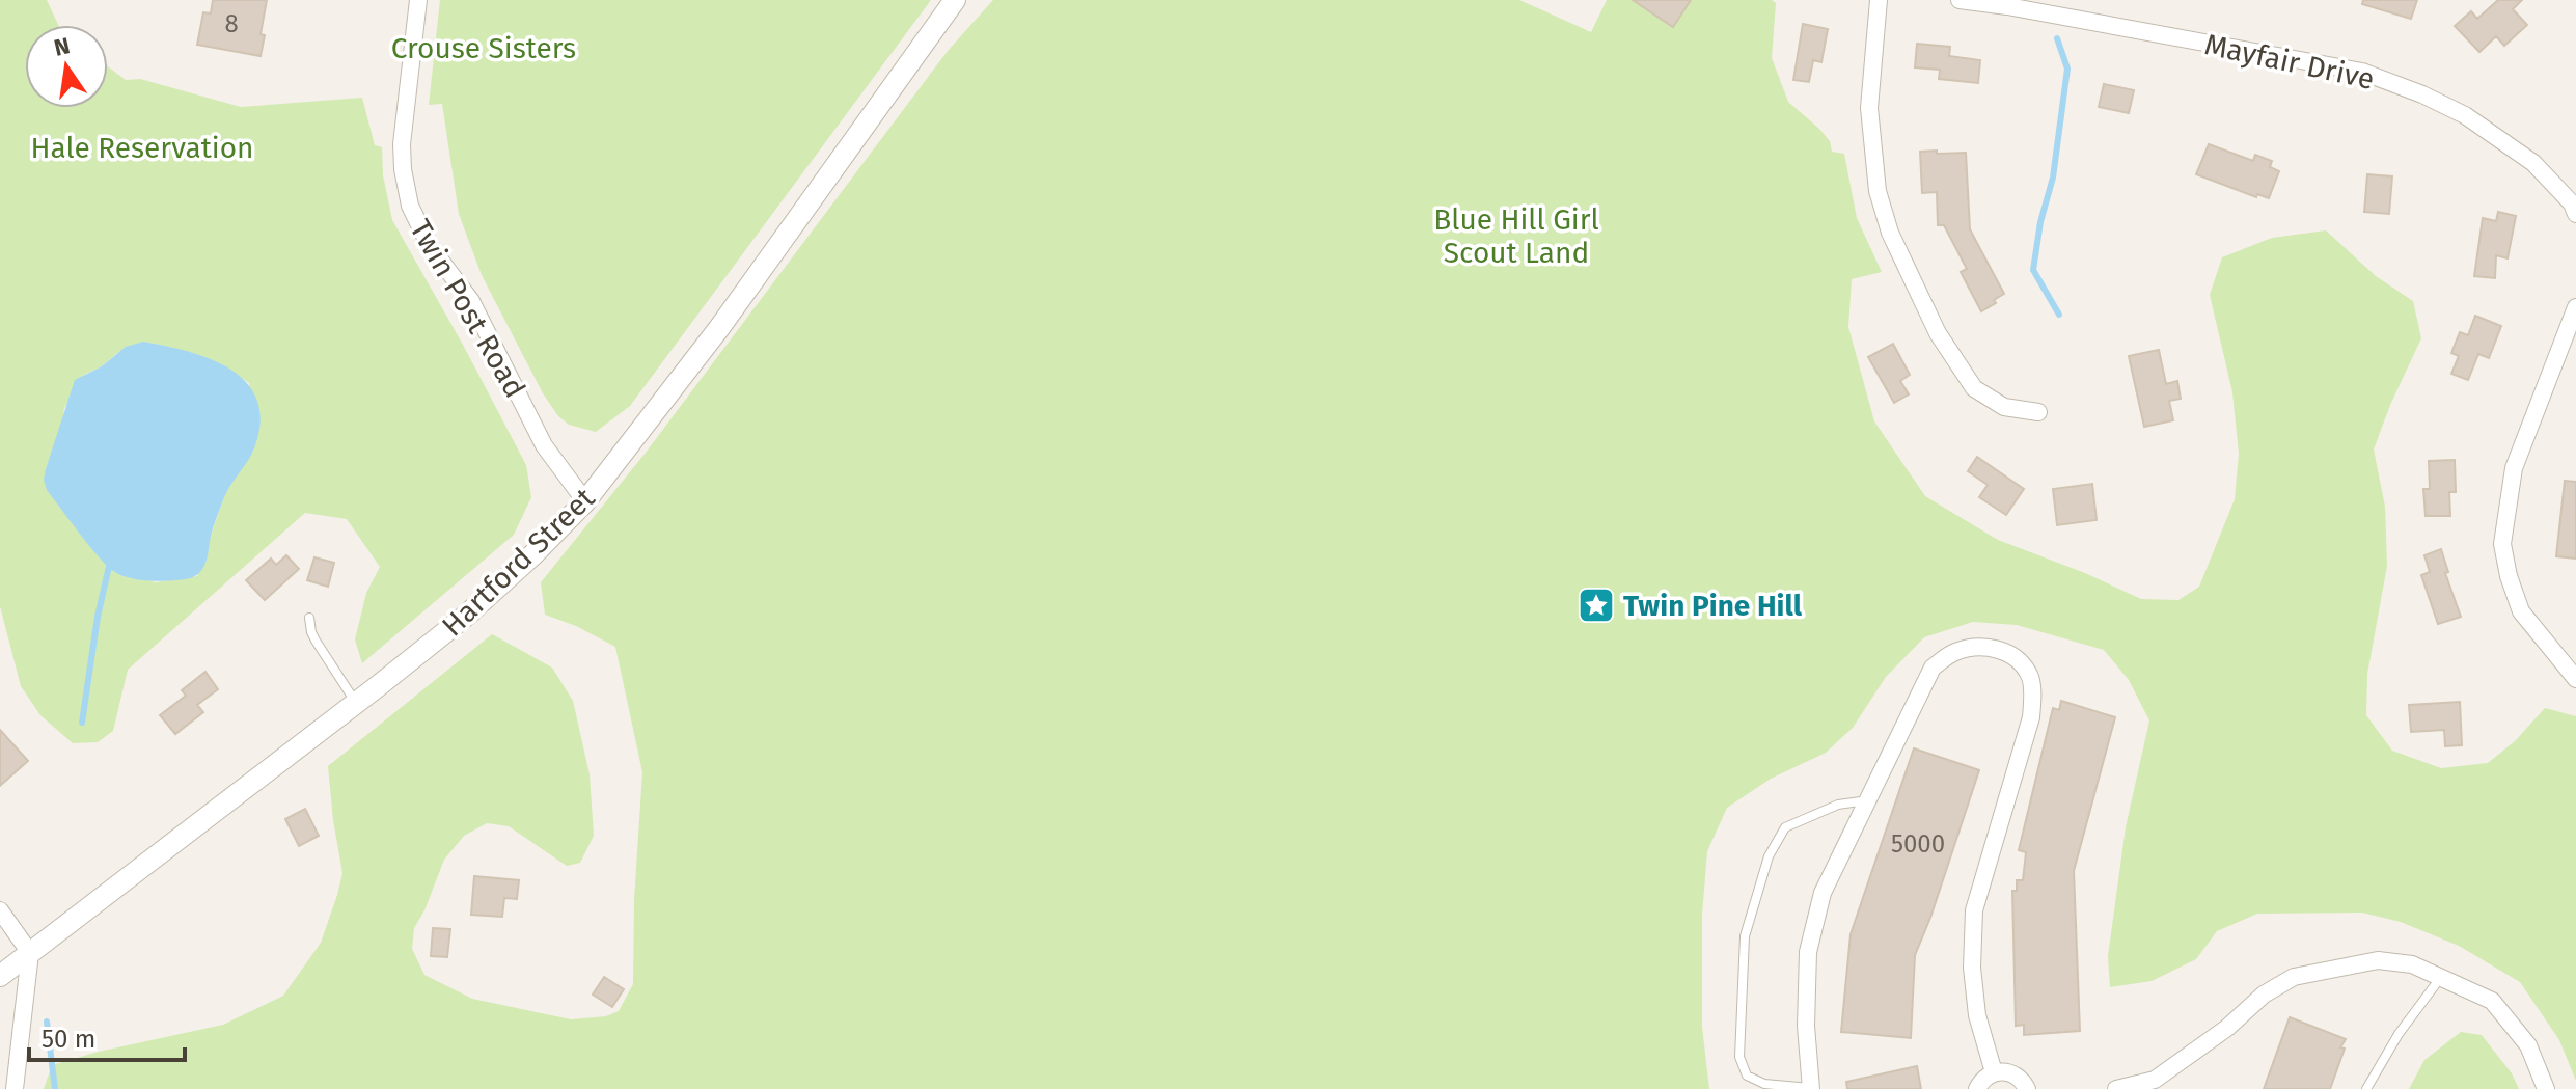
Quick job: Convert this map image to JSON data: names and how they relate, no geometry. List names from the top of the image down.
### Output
{
  "streets": {
    "street": ["Mayfair Drive", "Twin Post Road", "Hartford Street"]
  },
  "crossings": [
    ["Twin Post Road", "Hartford Street"]
  ],
  "parks": ["Crouse Sisters", "Hale Reservation", "Blue Hill Girl Scout Land"],
  "places": {
    "place": ["Twin Pine Hill"]
  },
  "house_numbers": ["8", "5000"],
  "scale_bar": "50 m",
  "north": "top"
}
